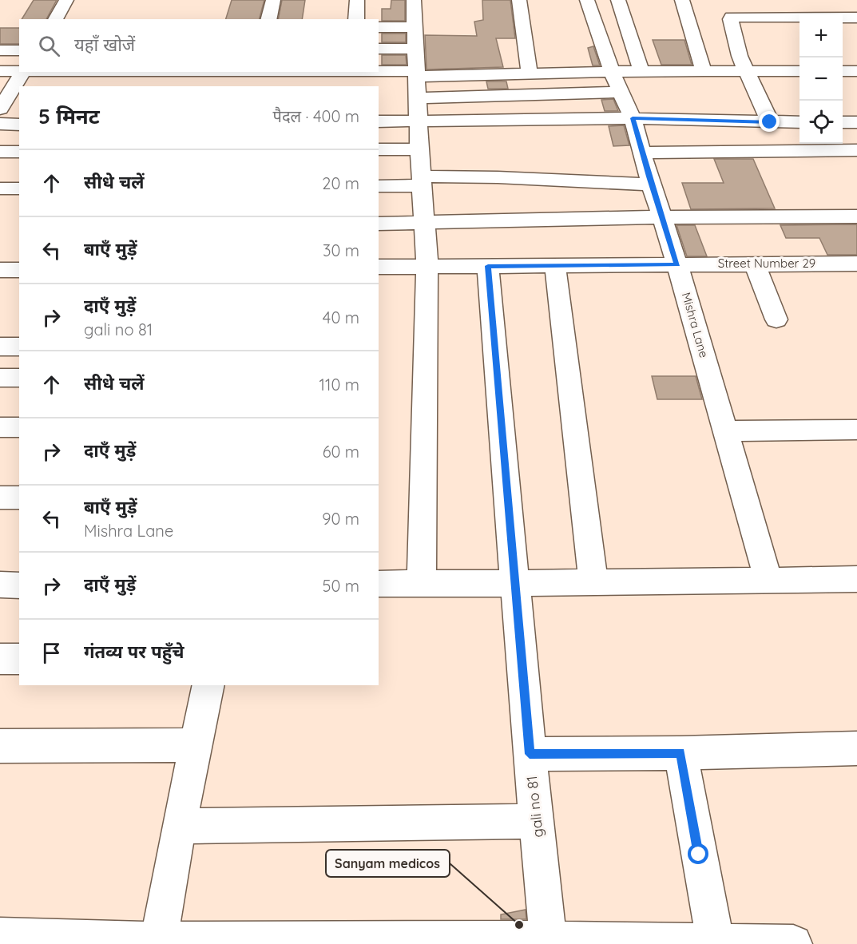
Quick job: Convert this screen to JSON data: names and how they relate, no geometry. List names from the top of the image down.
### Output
{
  "streets": {
    "street": ["Street Number 29", "Mishra Lane", "gali no 81"]
  },
  "crossings": [
    ["Street Number 29", "Mishra Lane"],
    ["Street Number 29", "gali no 81"]
  ],
  "places": ["Sanyam medicos"],
  "page": {
    "map_buttons": ["+", "−"],
    "search": "यहाँ खोजें",
    "heading": ["5 मिनट", "पैदल · 400 m"],
    "list": [
      ["सीधे चलें", "20 m"],
      ["बाएँ मुड़ें", "30 m"],
      ["दाएँ मुड़ें", "gali no 81", "40 m"],
      ["सीधे चलें", "110 m"],
      ["दाएँ मुड़ें", "60 m"],
      ["बाएँ मुड़ें", "Mishra Lane", "90 m"],
      ["दाएँ मुड़ें", "50 m"],
      "गंतव्य पर पहुँचे"
    ]
  }
}
